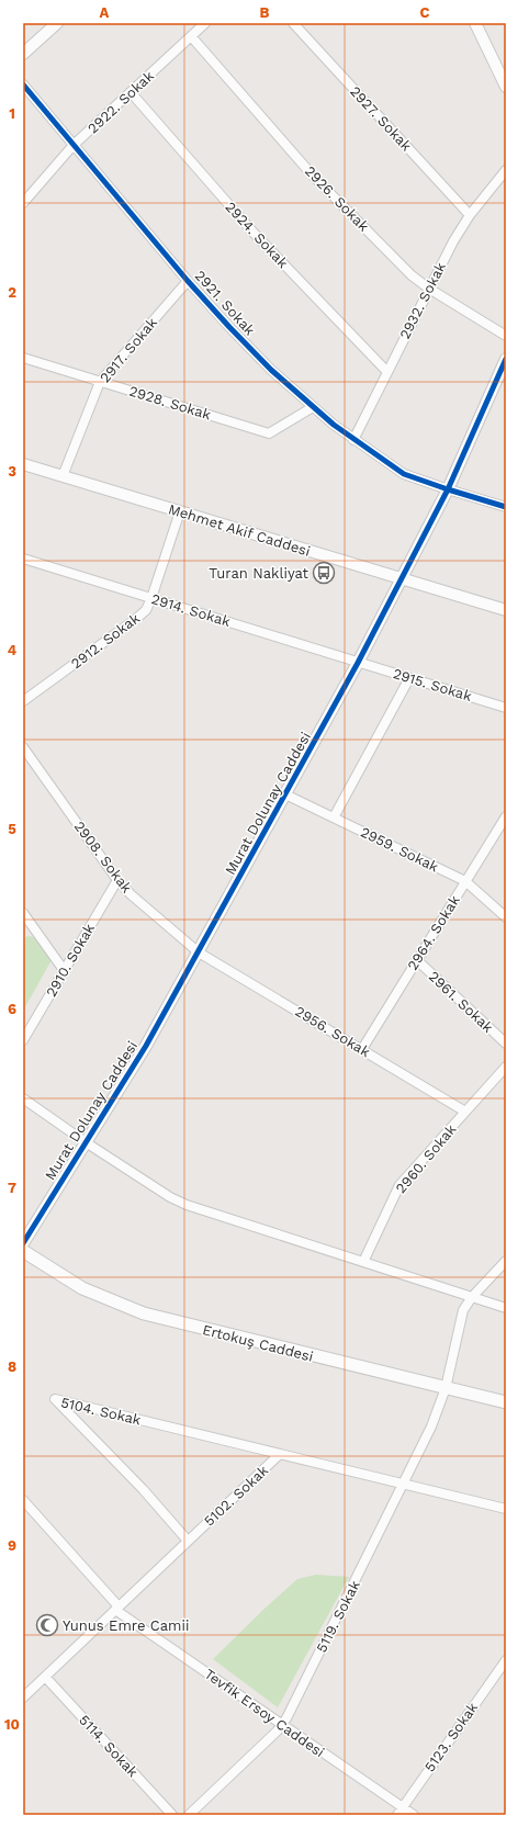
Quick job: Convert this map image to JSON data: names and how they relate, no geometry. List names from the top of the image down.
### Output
{
  "streets": {
    "main road": ["Ertokuş Caddesi"],
    "street": [
      "2922. Sokak",
      "2927. Sokak",
      "2926. Sokak",
      "2924. Sokak",
      "2932. Sokak",
      "2921. Sokak",
      "2917. Sokak",
      "2928. Sokak",
      "Mehmet Akif Caddesi",
      "2914. Sokak",
      "2912. Sokak",
      "2915. Sokak",
      "Murat Dolunay Caddesi",
      "2959. Sokak",
      "2908. Sokak",
      "2964. Sokak",
      "2910. Sokak",
      "2961. Sokak",
      "2956. Sokak",
      "2960. Sokak",
      "5104. Sokak",
      "5102. Sokak",
      "5119. Sokak",
      "Tevfik Ersoy Caddesi",
      "5123. Sokak",
      "5114. Sokak"
    ]
  },
  "crossings": [
    ["2922. Sokak", "2926. Sokak"],
    ["2922. Sokak", "2924. Sokak"],
    ["2922. Sokak", "2921. Sokak"],
    ["2927. Sokak", "2932. Sokak"],
    ["2926. Sokak", "2932. Sokak"],
    ["2924. Sokak", "2932. Sokak"],
    ["2932. Sokak", "2921. Sokak"],
    ["2921. Sokak", "2917. Sokak"],
    ["2921. Sokak", "2928. Sokak"],
    ["2921. Sokak", "Murat Dolunay Caddesi"],
    ["2917. Sokak", "2928. Sokak"],
    ["2917. Sokak", "Mehmet Akif Caddesi"],
    ["Mehmet Akif Caddesi", "2912. Sokak"],
    ["Mehmet Akif Caddesi", "Murat Dolunay Caddesi"],
    ["2914. Sokak", "2912. Sokak"],
    ["2914. Sokak", "2915. Sokak"],
    ["2914. Sokak", "Murat Dolunay Caddesi"],
    ["2915. Sokak", "Murat Dolunay Caddesi"],
    ["Murat Dolunay Caddesi", "2959. Sokak"],
    ["Murat Dolunay Caddesi", "2908. Sokak"],
    ["Murat Dolunay Caddesi", "2956. Sokak"],
    ["2959. Sokak", "2964. Sokak"],
    ["2908. Sokak", "2910. Sokak"],
    ["2908. Sokak", "2956. Sokak"],
    ["2964. Sokak", "2961. Sokak"],
    ["2964. Sokak", "2956. Sokak"],
    ["2956. Sokak", "2960. Sokak"],
    ["Ertokuş Caddesi", "5119. Sokak"],
    ["5104. Sokak", "5102. Sokak"],
    ["5102. Sokak", "5119. Sokak"],
    ["5102. Sokak", "Tevfik Ersoy Caddesi"],
    ["5102. Sokak", "5114. Sokak"],
    ["5119. Sokak", "Tevfik Ersoy Caddesi"],
    ["Tevfik Ersoy Caddesi", "5123. Sokak"]
  ],
  "places": {
    "bus stop": ["Turan Nakliyat"],
    "mosque": ["Yunus Emre Camii"]
  },
  "grid": {
    "columns": ["A", "B", "C"],
    "rows": [
      "1",
      "2",
      "3",
      "4",
      "5",
      "6",
      "7",
      "8",
      "9",
      "10"
    ]
  }
}
